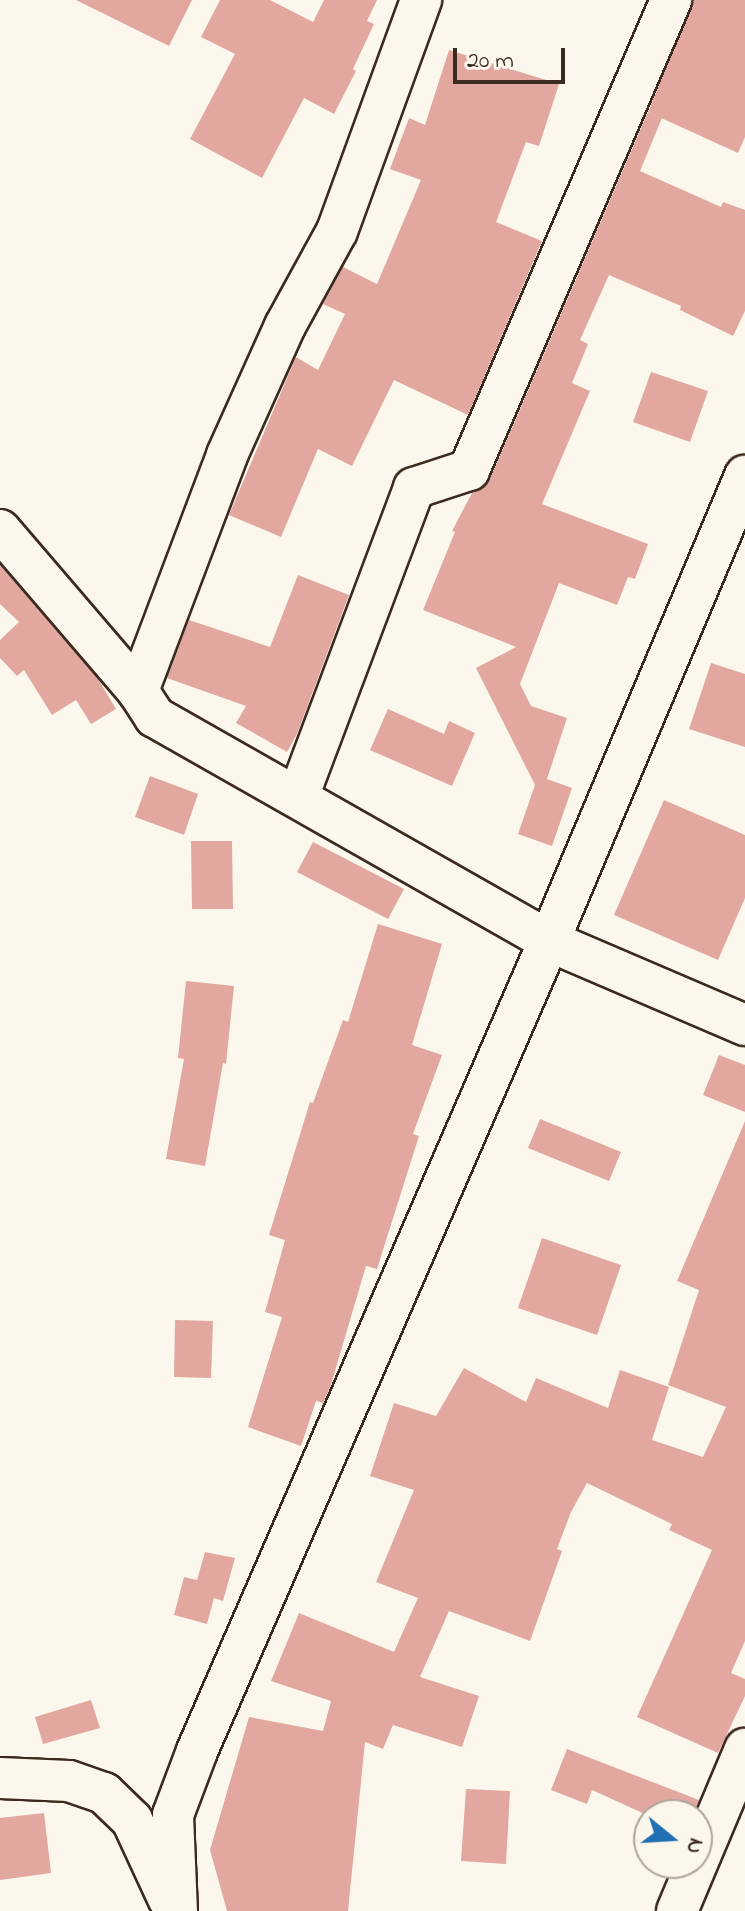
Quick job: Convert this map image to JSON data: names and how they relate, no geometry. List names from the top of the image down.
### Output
{
  "scale_bar": "20 m",
  "north": "right"
}
